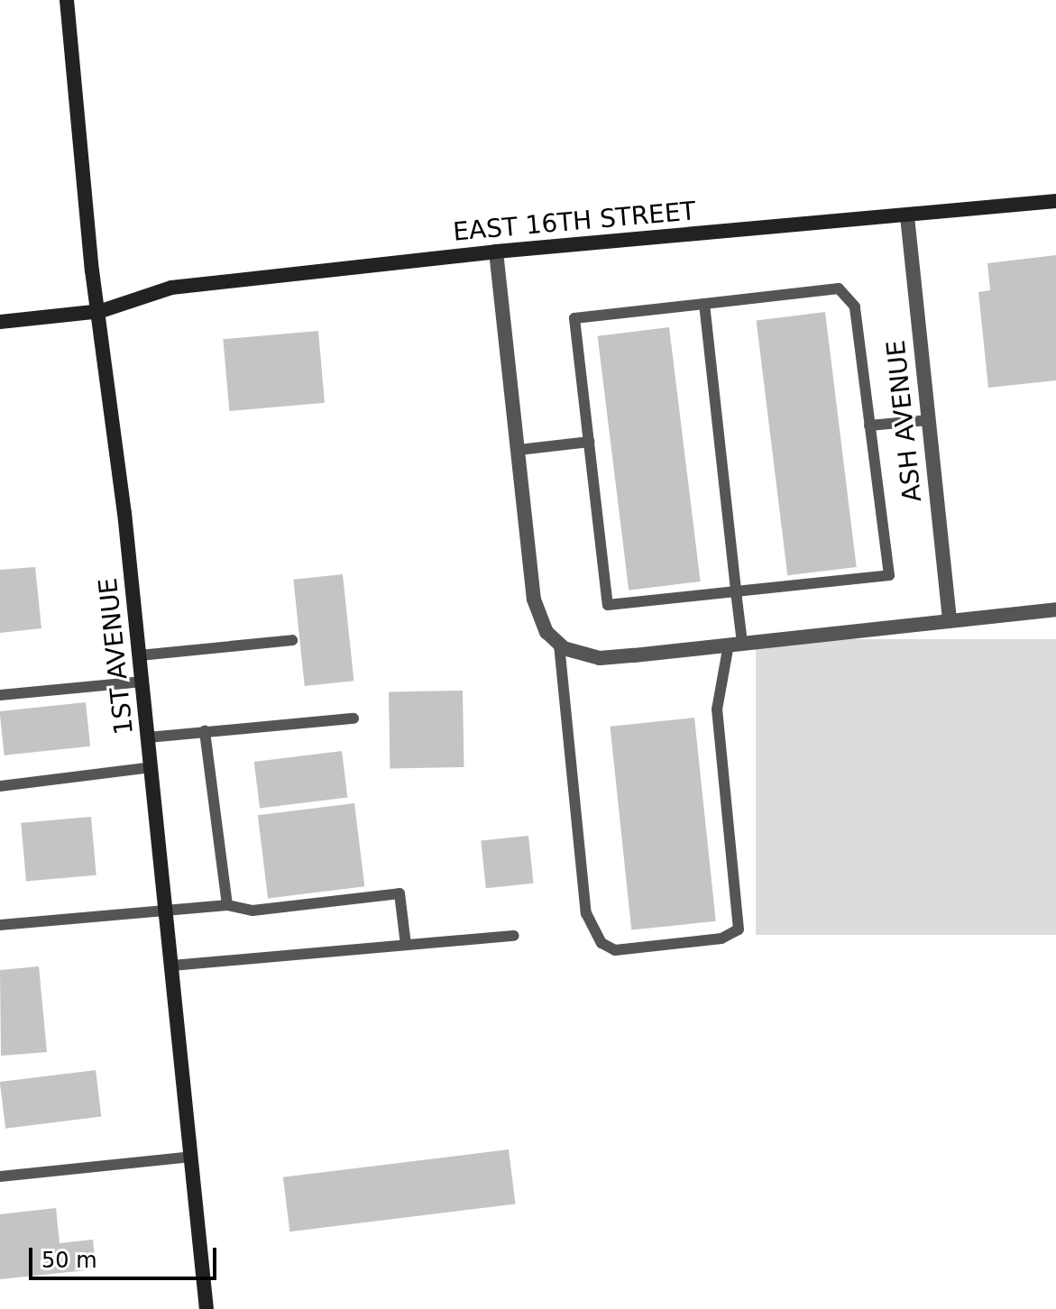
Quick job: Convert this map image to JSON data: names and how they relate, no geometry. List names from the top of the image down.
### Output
{
  "streets": {
    "street": ["EAST 16TH STREET", "ASH AVENUE", "1ST AVENUE"]
  },
  "crossings": [
    ["EAST 16TH STREET", "ASH AVENUE"],
    ["EAST 16TH STREET", "1ST AVENUE"]
  ],
  "scale_bar": "50 m"
}
